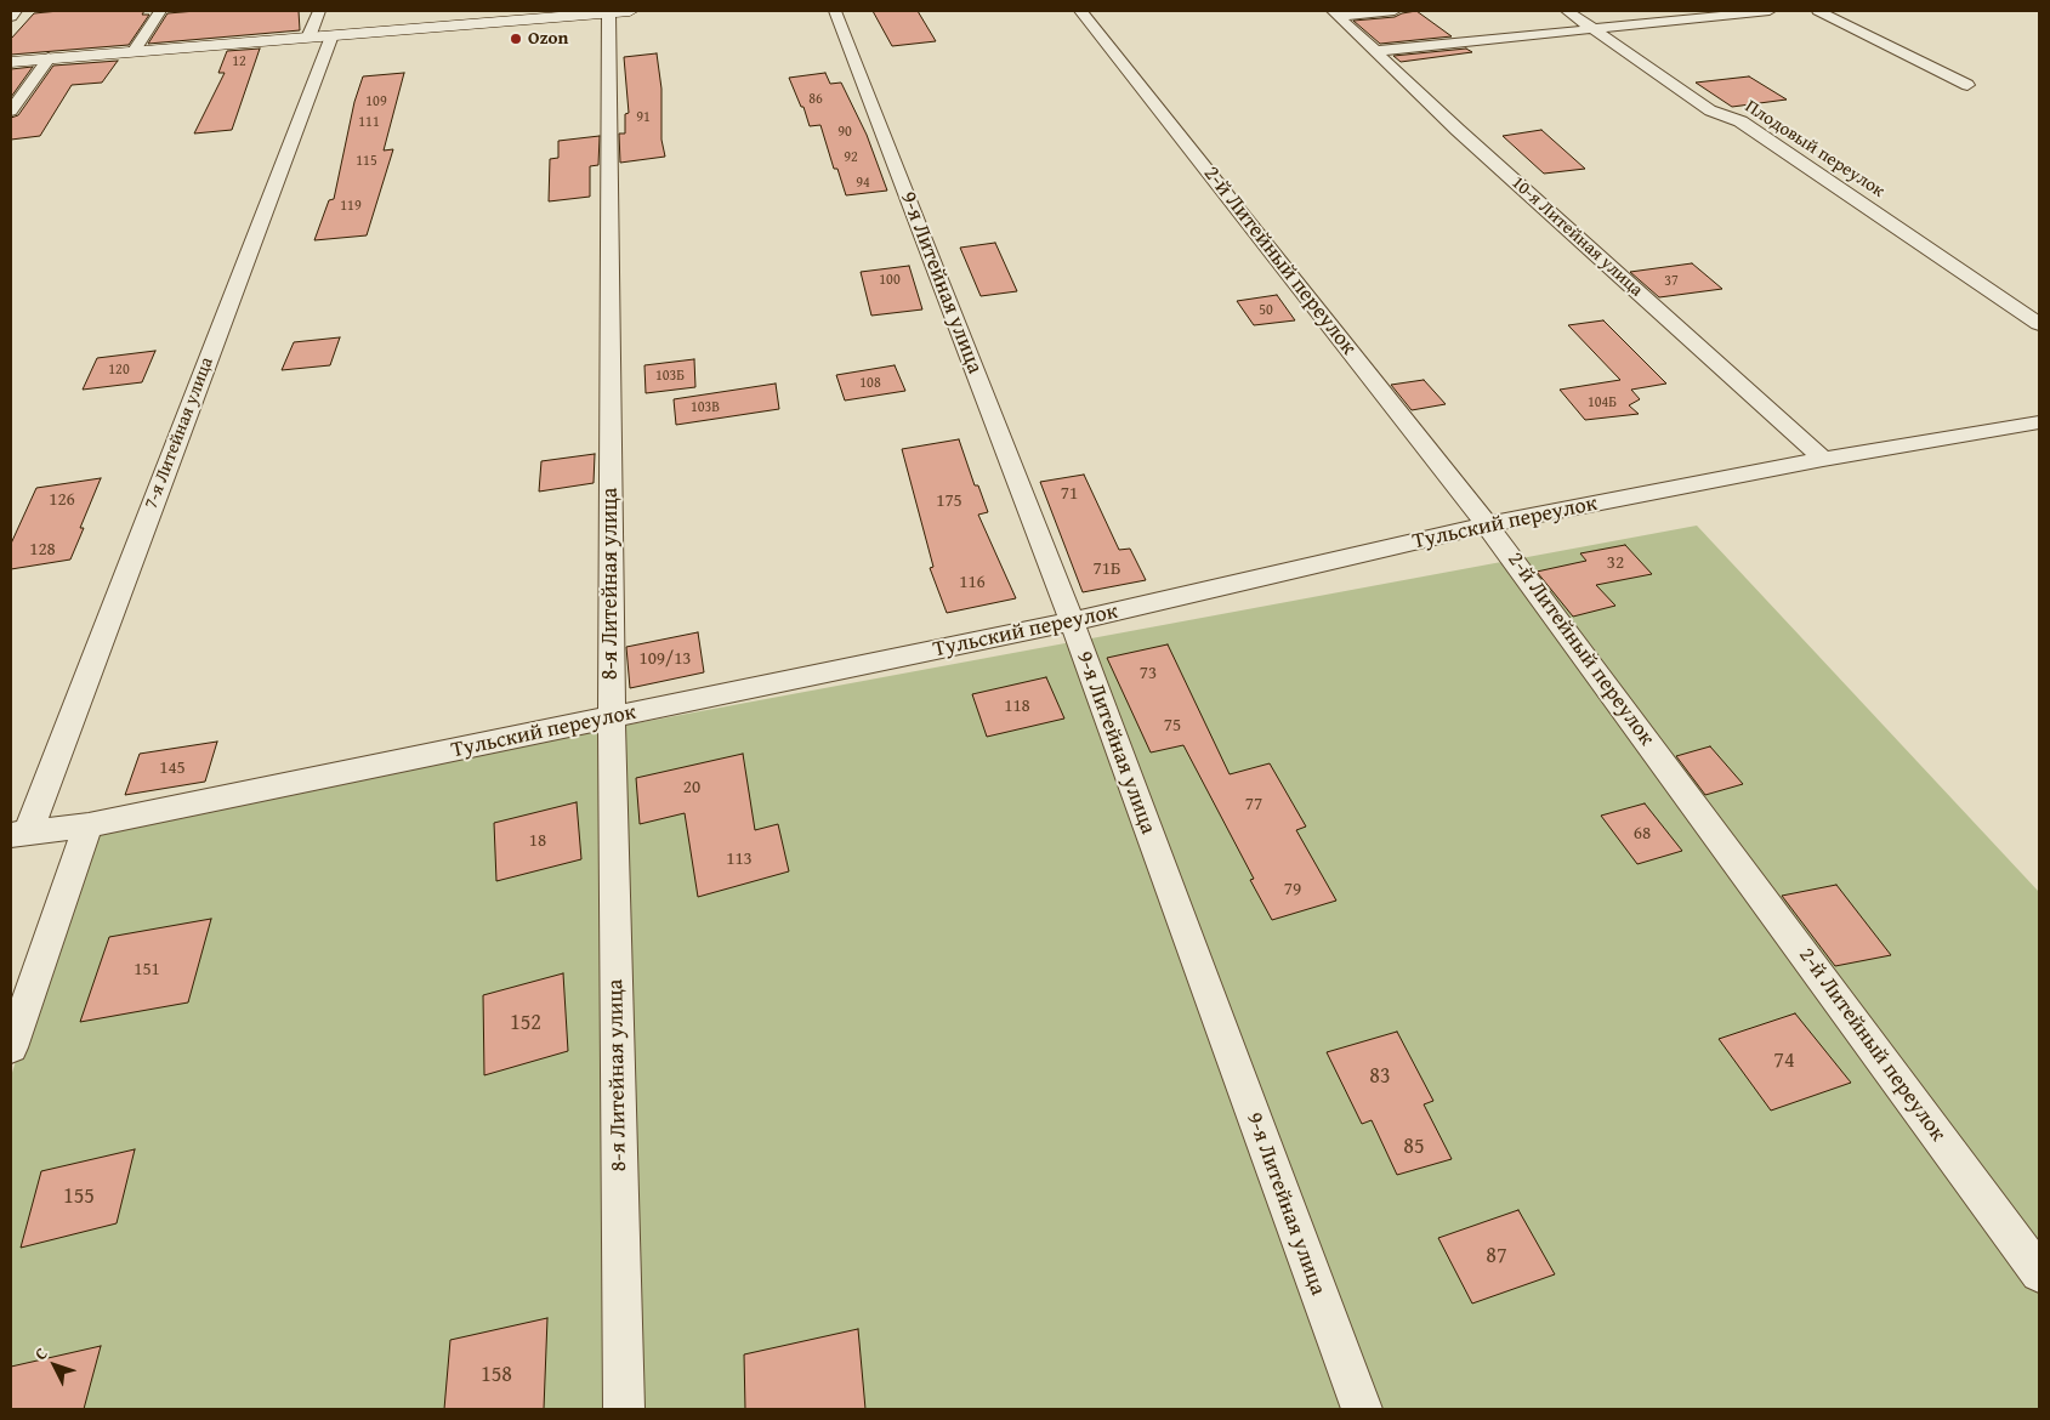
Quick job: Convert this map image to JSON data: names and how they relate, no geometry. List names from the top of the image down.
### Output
{
  "streets": {
    "street": [
      "Плодовый переулок",
      "10-я Литейная улица",
      "2-й Литейный переулок",
      "9-я Литейная улица",
      "7-я Литейная улица",
      "Тульский переулок",
      "8-я Литейная улица"
    ]
  },
  "crossings": [
    ["10-я Литейная улица", "Тульский переулок"],
    ["2-й Литейный переулок", "Тульский переулок"],
    ["9-я Литейная улица", "Тульский переулок"],
    ["7-я Литейная улица", "Тульский переулок"],
    ["Тульский переулок", "8-я Литейная улица"]
  ],
  "places": ["Ozon"],
  "house_numbers": [
    "12",
    "86",
    "109",
    "91",
    "111",
    "90",
    "92",
    "115",
    "94",
    "119",
    "100",
    "37",
    "50",
    "120",
    "103Б",
    "108",
    "104Б",
    "103В",
    "71",
    "126",
    "175",
    "128",
    "32",
    "71Б",
    "116",
    "109/13",
    "73",
    "118",
    "75",
    "145",
    "20",
    "77",
    "68",
    "18",
    "113",
    "79",
    "151",
    "152",
    "74",
    "83",
    "85",
    "155",
    "87",
    "158"
  ],
  "north": "top left"
}
